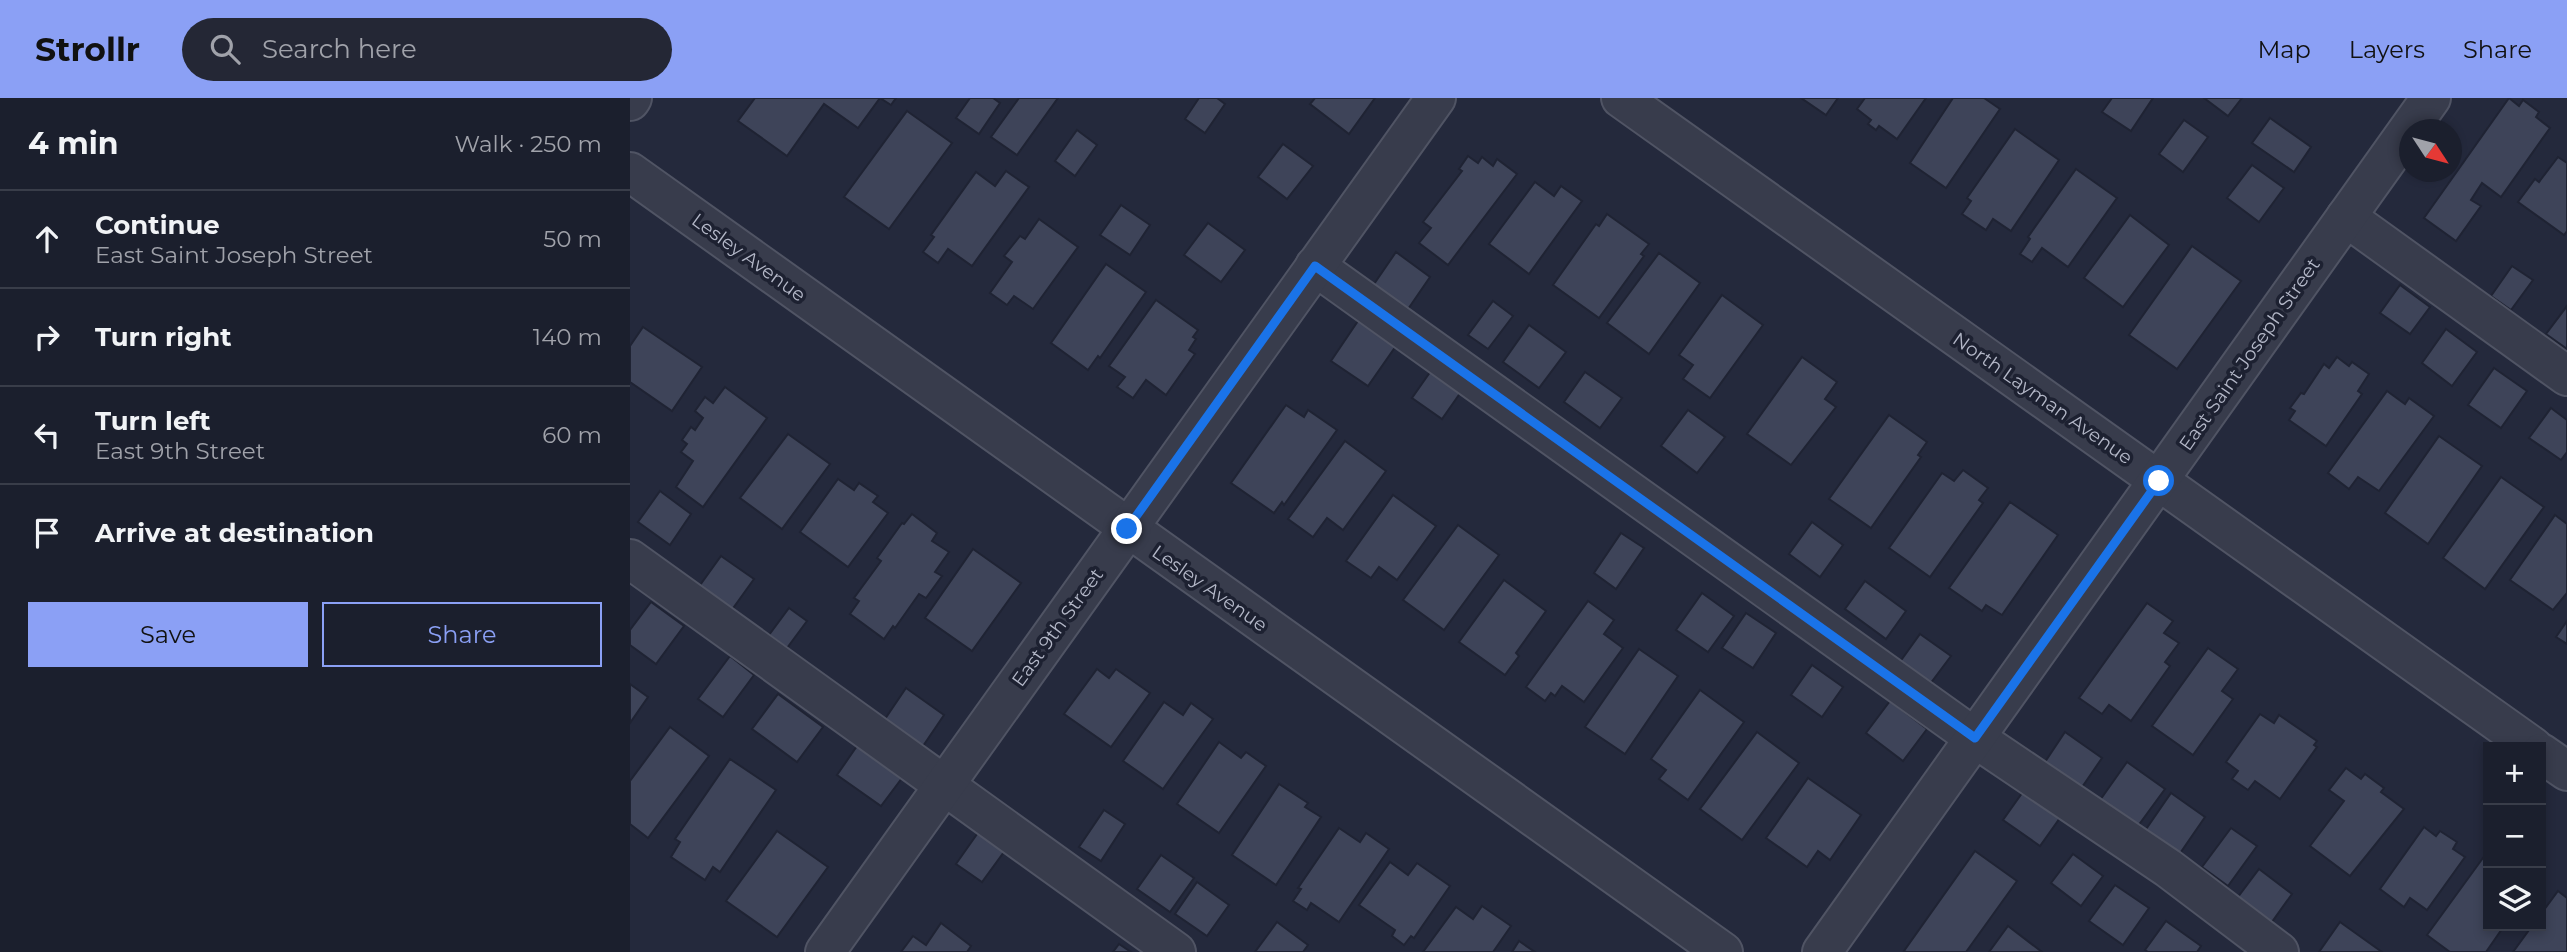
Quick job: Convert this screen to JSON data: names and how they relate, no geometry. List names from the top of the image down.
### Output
{
  "streets": {
    "street": [
      "Lesley Avenue",
      "East Saint Joseph Street",
      "North Layman Avenue",
      "East 9th Street"
    ]
  },
  "crossings": [
    ["Lesley Avenue", "East 9th Street"],
    ["East Saint Joseph Street", "North Layman Avenue"]
  ],
  "north": "bottom right",
  "page": {
    "header": "Strollr",
    "search": "Search here",
    "nav": ["Map", "Layers", "Share"],
    "heading": ["4 min", "Walk · 250 m"],
    "list": [
      ["Continue", "East Saint Joseph Street", "50 m"],
      ["Turn right", "140 m"],
      ["Turn left", "East 9th Street", "60 m"],
      "Arrive at destination"
    ],
    "buttons": ["Save", "Share"],
    "map_buttons": ["+", "−"]
  }
}
